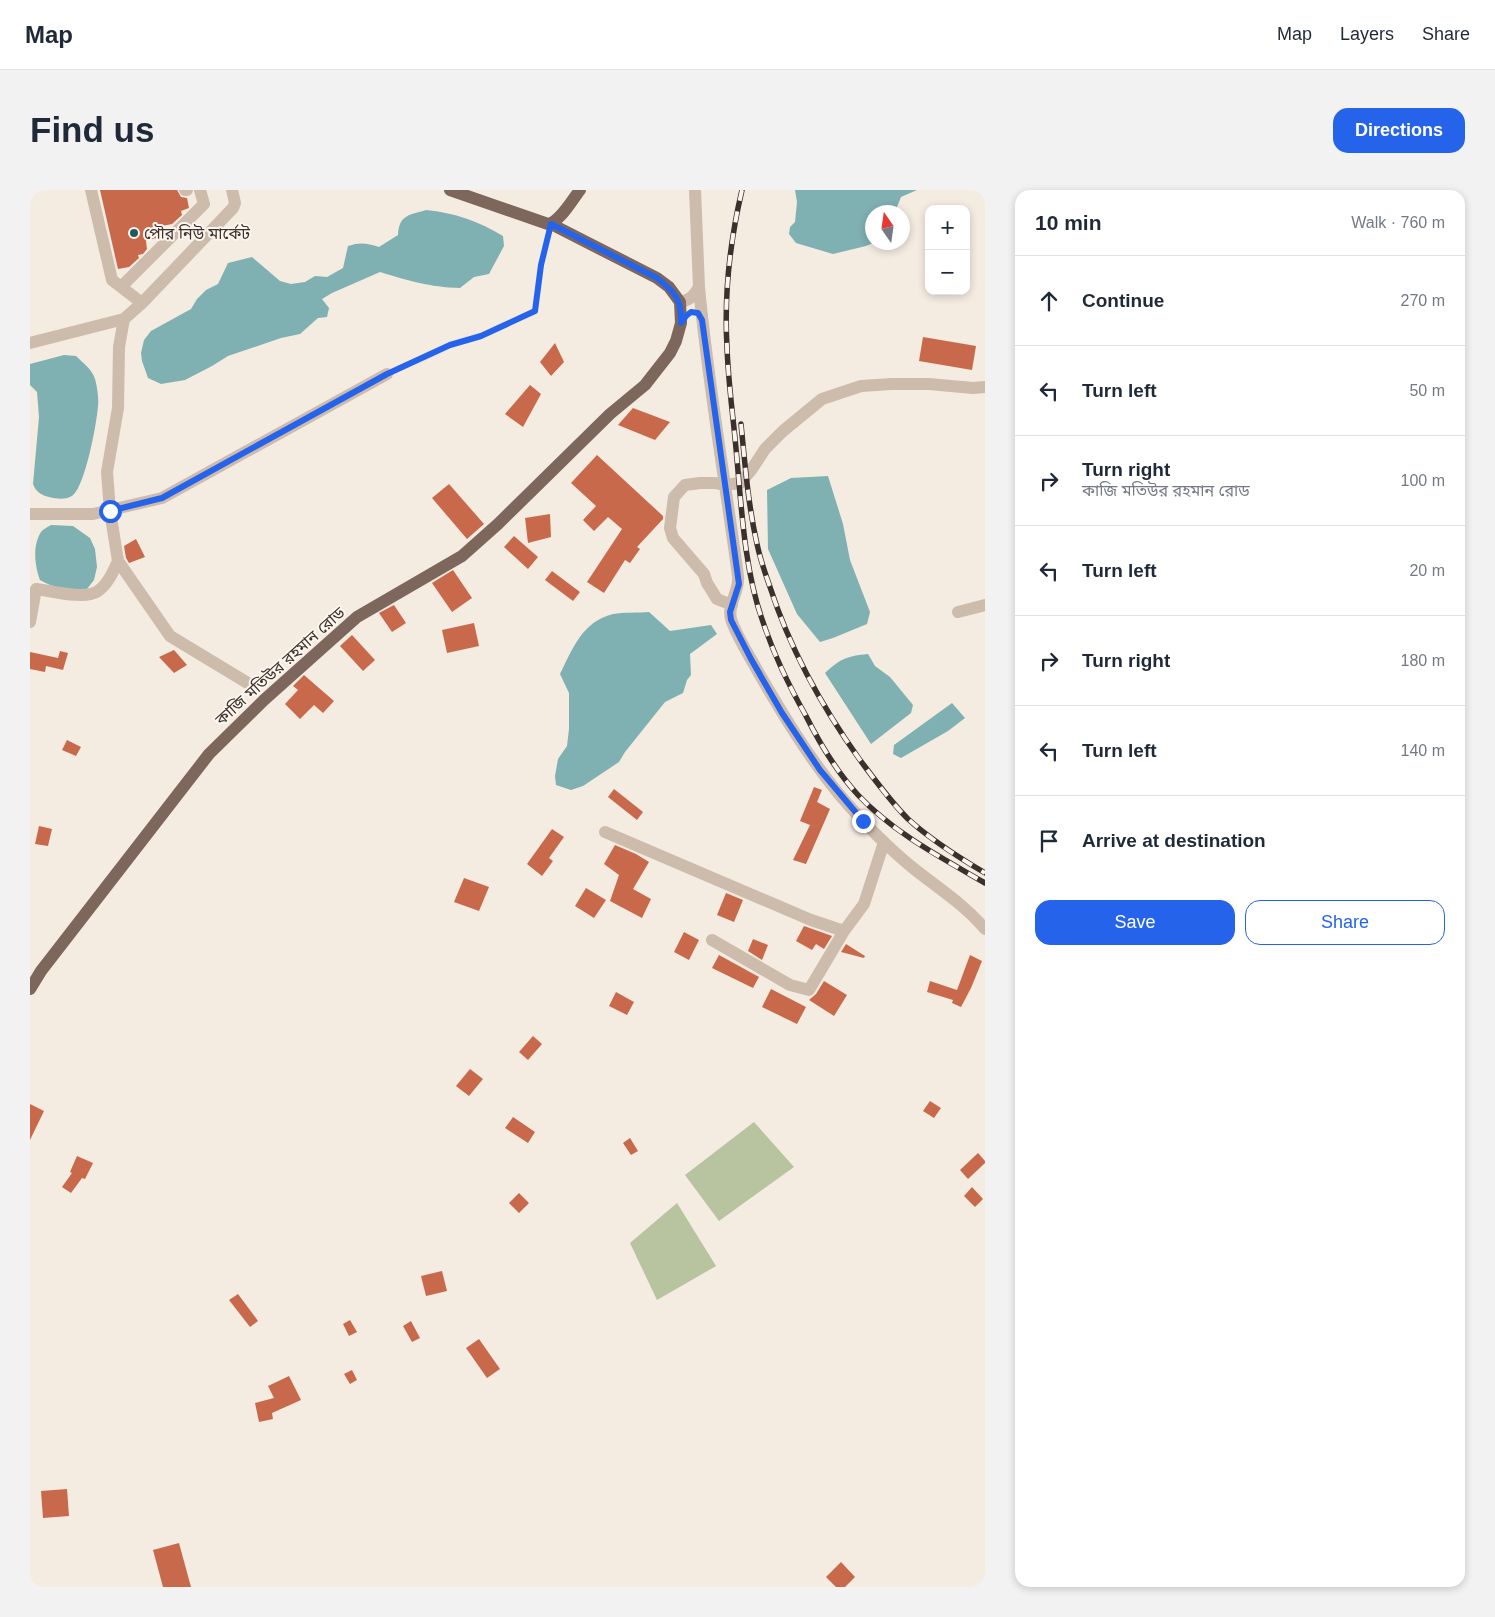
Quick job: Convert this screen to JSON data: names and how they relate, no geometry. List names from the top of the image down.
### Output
{
  "streets": {
    "main road": ["কাজি মতিউর রহমান রোড"]
  },
  "places": ["পৌর নিউ মার্কেট"],
  "north": "top",
  "page": {
    "header": "Map",
    "nav": ["Map", "Layers", "Share"],
    "buttons": [
      "Directions",
      ["Save", "Share"]
    ],
    "title": "Find us",
    "heading": ["10 min", "Walk · 760 m"],
    "map_buttons": ["+", "−"],
    "list": [
      ["Continue", "270 m"],
      ["Turn left", "50 m"],
      ["Turn right", "কাজি মতিউর রহমান রোড", "100 m"],
      ["Turn left", "20 m"],
      ["Turn right", "180 m"],
      ["Turn left", "140 m"],
      "Arrive at destination"
    ]
  }
}
